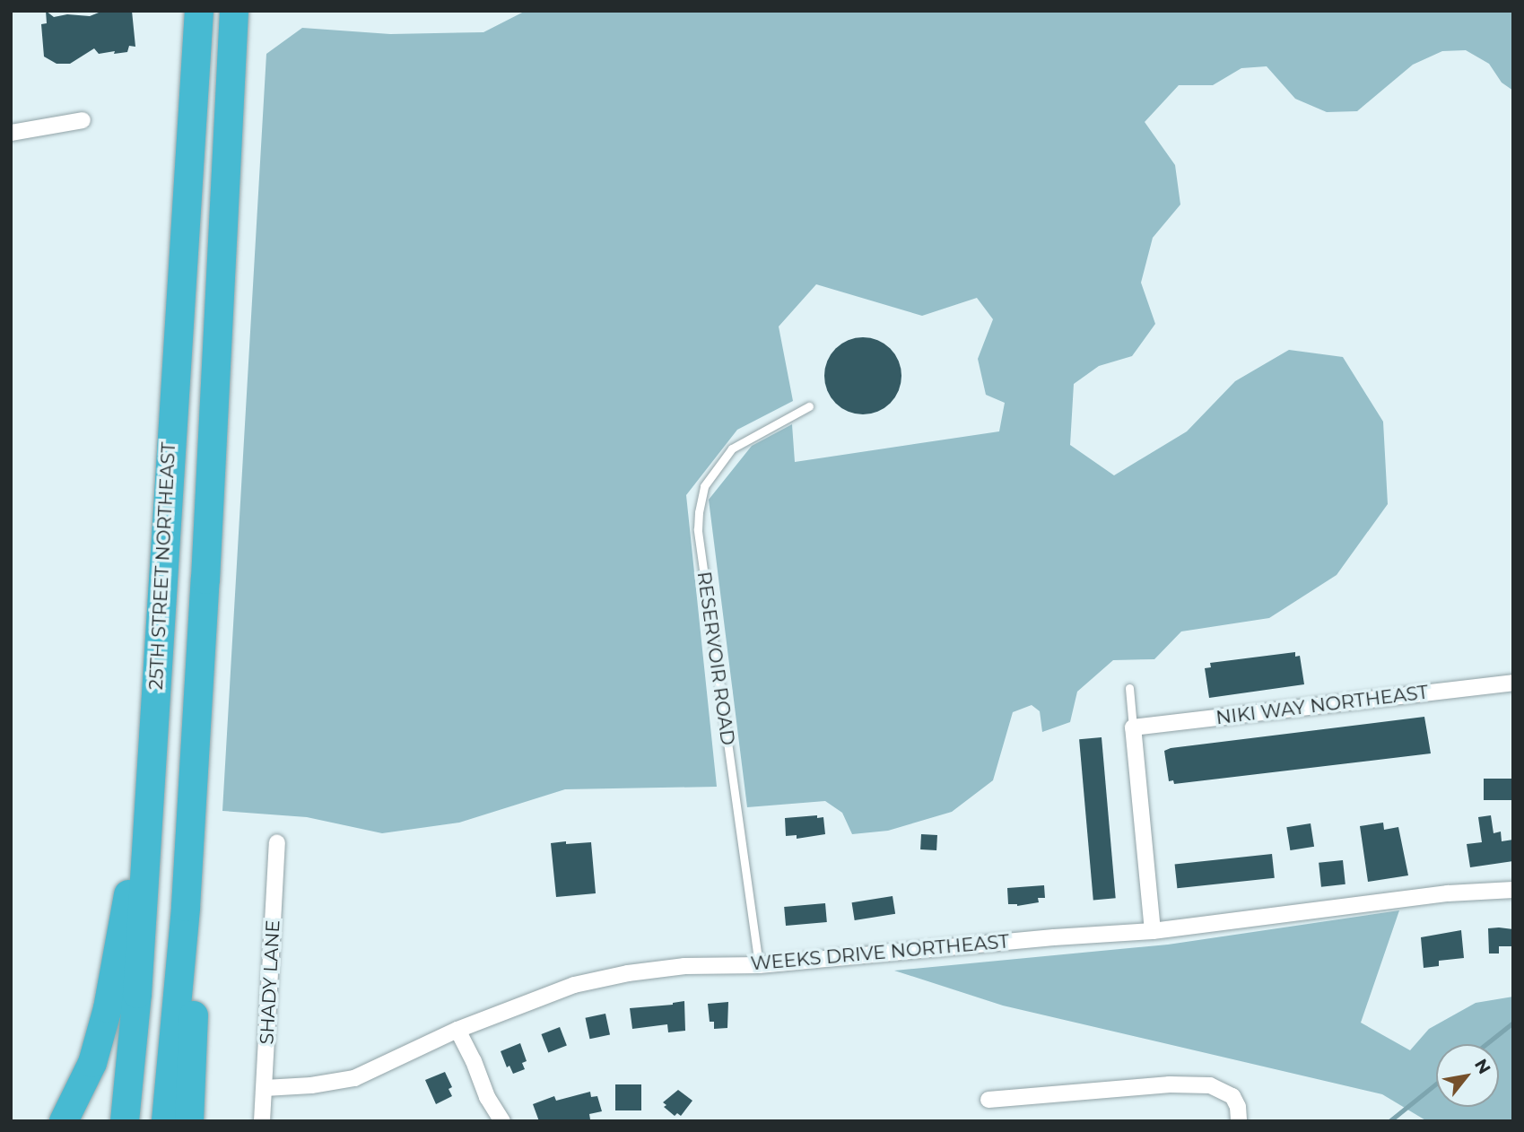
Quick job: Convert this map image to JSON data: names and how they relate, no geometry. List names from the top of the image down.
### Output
{
  "streets": {
    "highway": ["25TH STREET NORTHEAST"],
    "street": ["NIKI WAY NORTHEAST", "WEEKS DRIVE NORTHEAST", "SHADY LANE"],
    "lane": ["RESERVOIR ROAD"]
  },
  "crossings": [
    ["RESERVOIR ROAD", "WEEKS DRIVE NORTHEAST"],
    ["WEEKS DRIVE NORTHEAST", "SHADY LANE"]
  ],
  "north": "top right"
}
